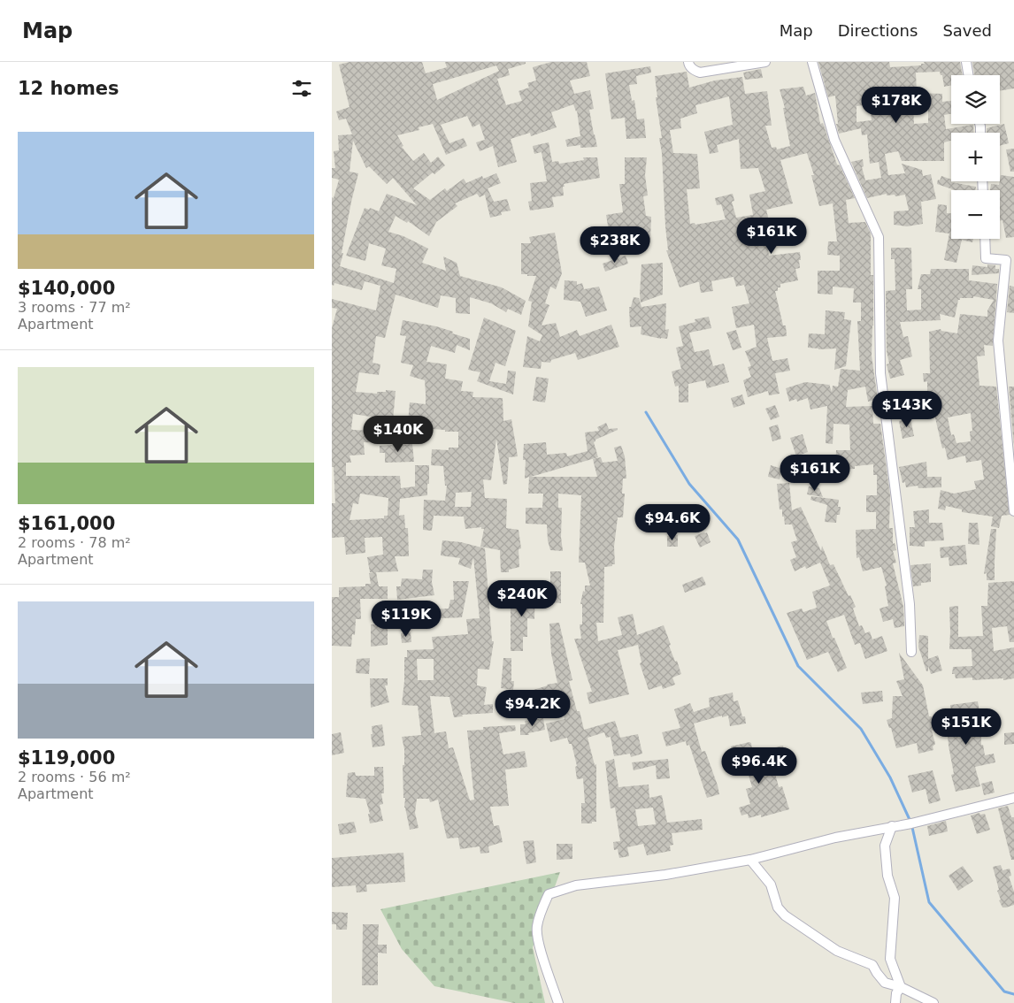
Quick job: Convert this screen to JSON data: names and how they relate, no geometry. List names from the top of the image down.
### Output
{
  "page": {
    "header": "Map",
    "nav": ["Map", "Directions", "Saved"],
    "heading": "12 homes",
    "map_buttons": ["+", "−"],
    "price": [
      "$178K",
      "$161K",
      "$238K",
      "$143K",
      "$140K",
      "$161K",
      "$94.6K",
      "$240K",
      "$119K",
      "$94.2K",
      "$151K",
      "$96.4K"
    ],
    "list": [
      {
        "name": "$140,000",
        "note": "3 rooms · 77 m² · Apartment"
      },
      {
        "name": "$161,000",
        "note": "2 rooms · 78 m² · Apartment"
      },
      {
        "name": "$119,000",
        "note": "2 rooms · 56 m² · Apartment"
      }
    ]
  }
}
